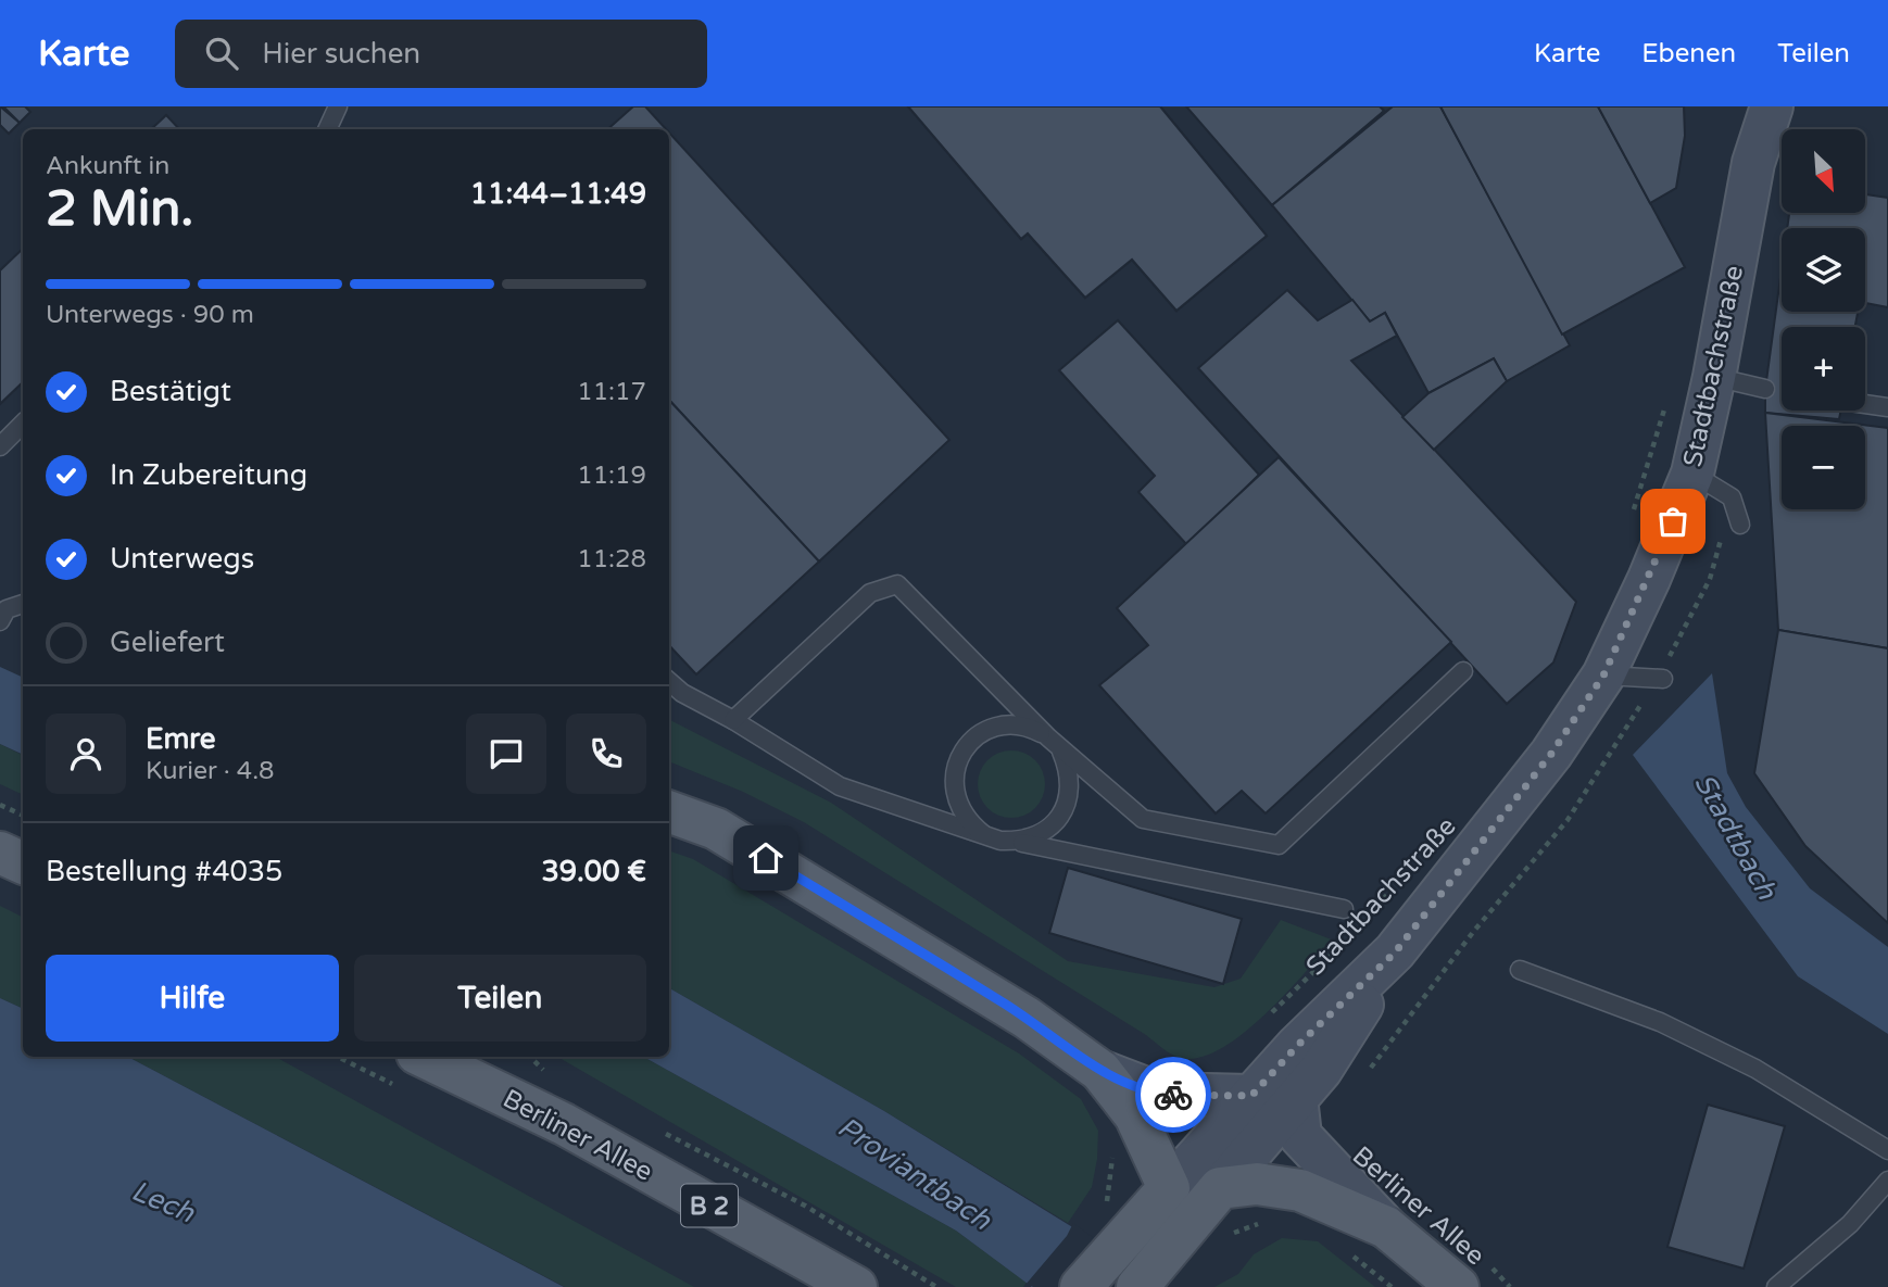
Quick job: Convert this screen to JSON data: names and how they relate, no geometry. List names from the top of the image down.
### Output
{
  "streets": {
    "main road": ["Stadtbachstraße", "Berliner Allee", "B 2"]
  },
  "water": ["Stadtbach", "Proviantbach", "Lech"],
  "north": "bottom right",
  "page": {
    "header": "Karte",
    "search": "Hier suchen",
    "nav": ["Karte", "Ebenen", "Teilen"],
    "map_buttons": ["+", "−"],
    "heading": ["2 Min.", "Ankunft in", "11:44–11:49"],
    "panel": [
      "Emre",
      "Kurier · 4.8",
      "Bestellung #4035",
      "39.00 €"
    ],
    "bar": "Unterwegs · 90 m",
    "list": [
      ["Bestätigt", "11:17"],
      ["In Zubereitung", "11:19"],
      ["Unterwegs", "11:28"],
      "Geliefert"
    ],
    "buttons": ["Hilfe", "Teilen"]
  }
}
